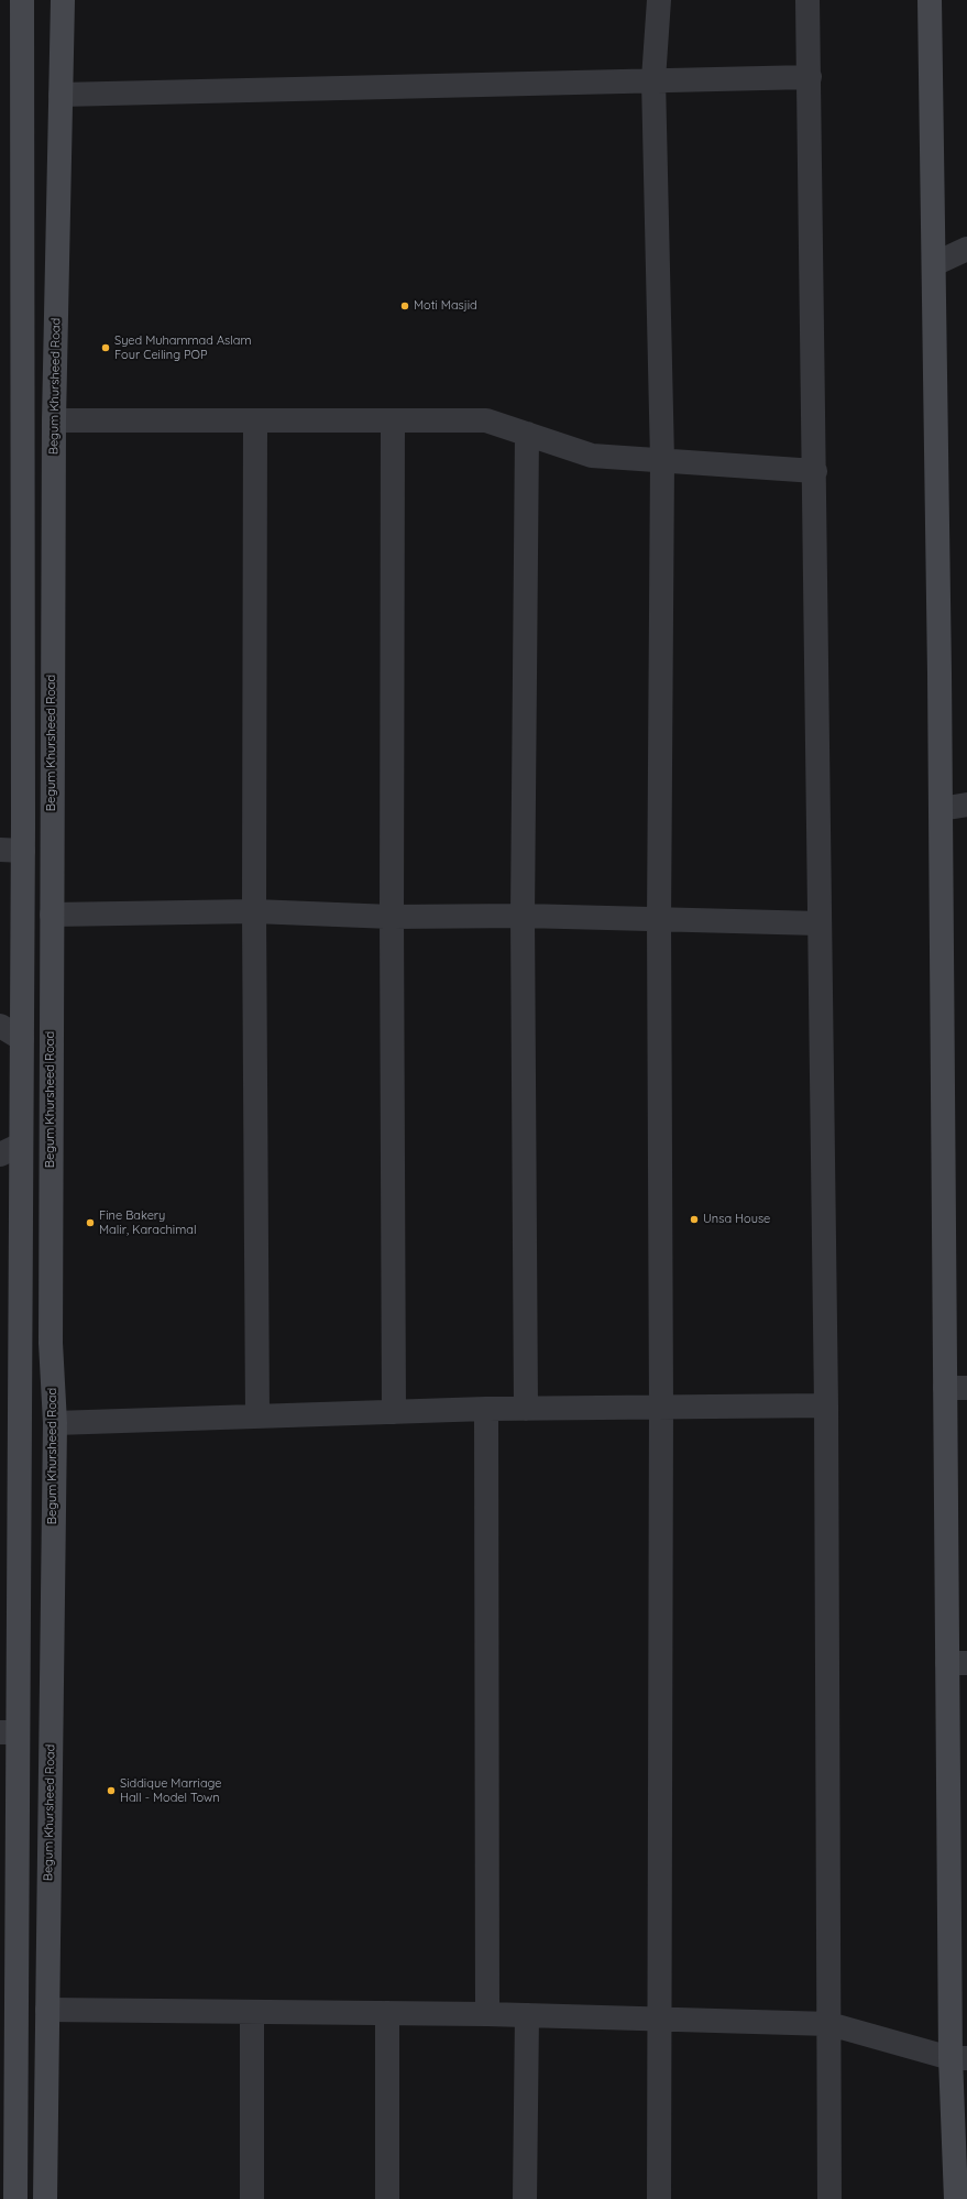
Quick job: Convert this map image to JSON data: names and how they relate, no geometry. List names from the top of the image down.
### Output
{
  "streets": {
    "main road": ["Begum Khursheed Road"]
  },
  "places": [
    "Moti Masjid",
    "Syed Muhammad Aslam Four Ceiling POP",
    "Unsa House",
    "Fine Bakery Malir, Karachimal",
    "Siddique Marriage Hall - Model Town"
  ]
}
